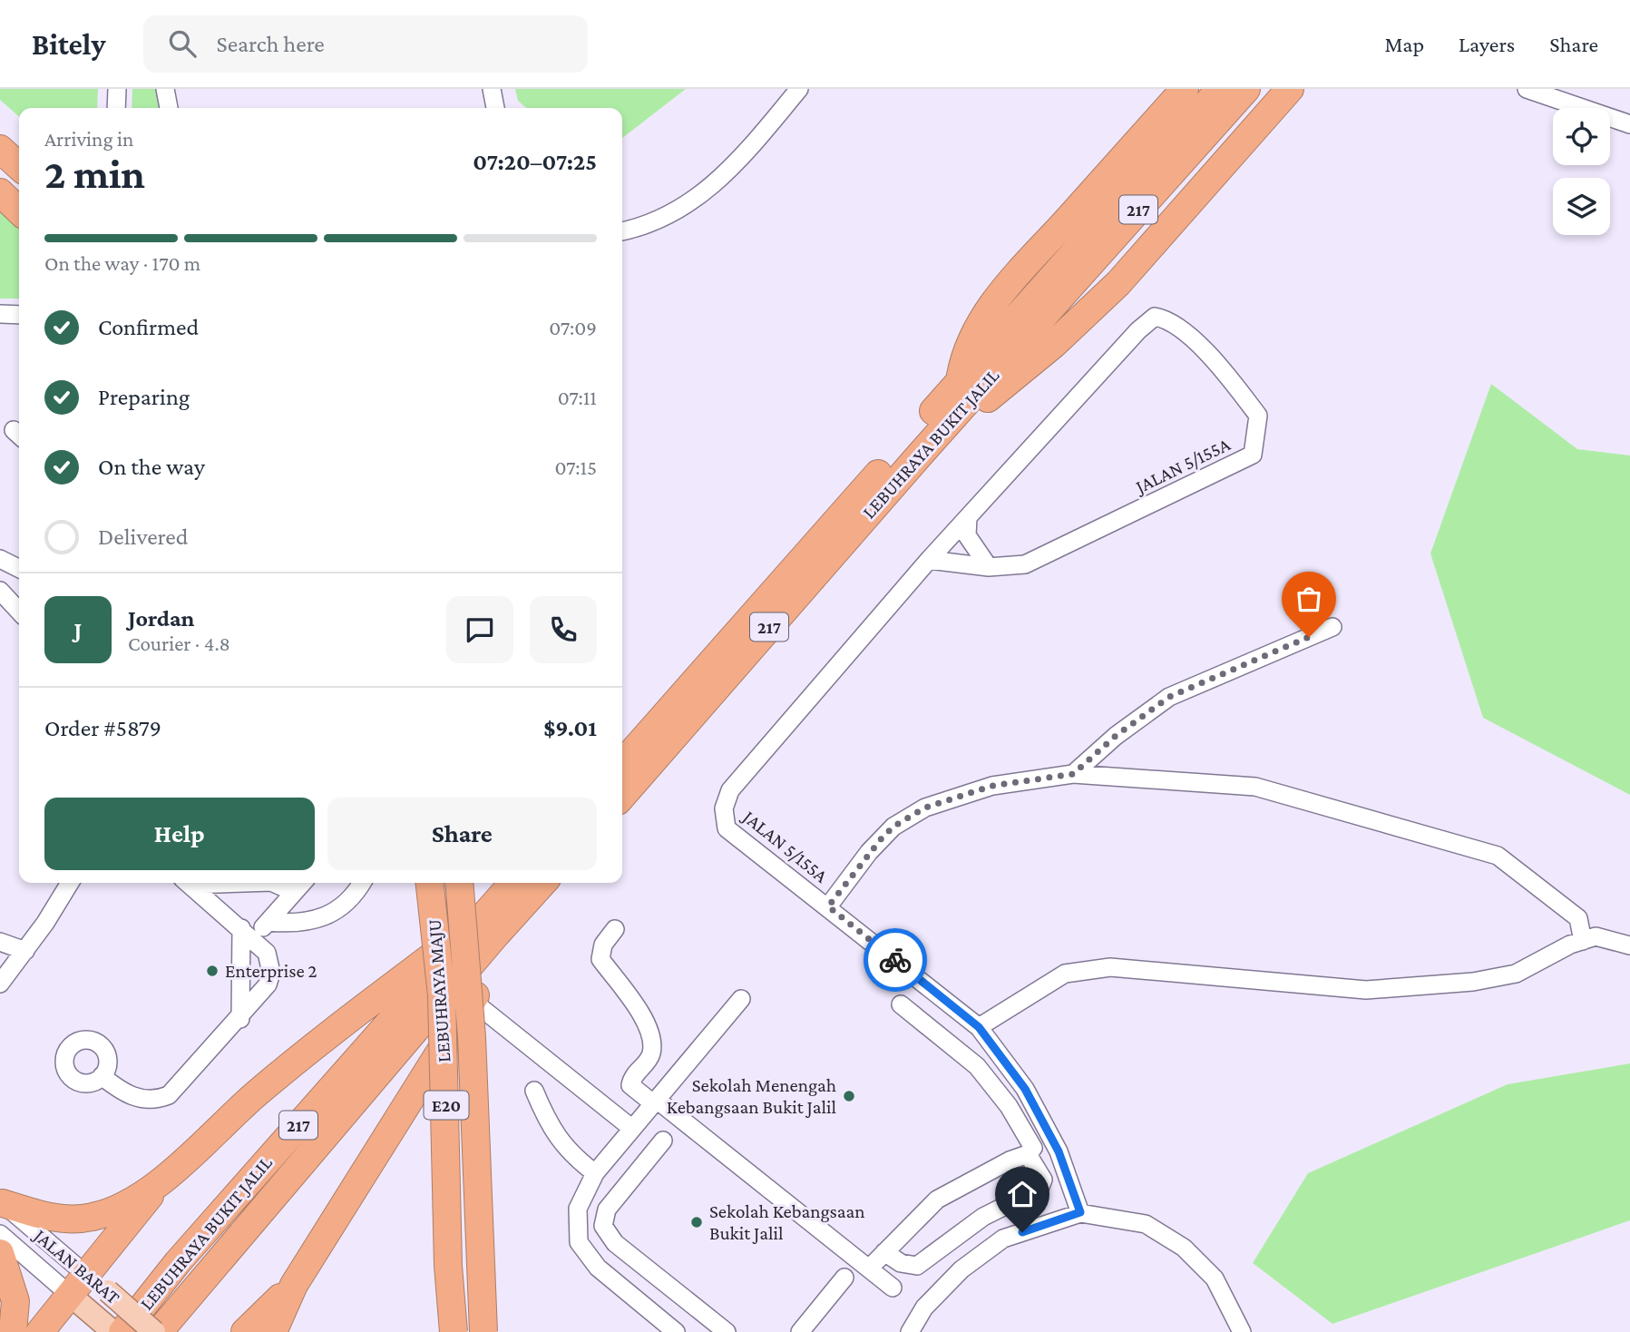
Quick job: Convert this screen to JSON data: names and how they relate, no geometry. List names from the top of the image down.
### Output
{
  "streets": {
    "highway": [
      "217",
      "LEBUHRAYA BUKIT JALIL",
      "LEBUHRAYA MAJU",
      "E20"
    ],
    "main road": ["JALAN BARAT"],
    "street": ["JALAN 5/155A"]
  },
  "crossings": [
    ["LEBUHRAYA BUKIT JALIL", "JALAN BARAT"]
  ],
  "places": ["Enterprise 2", "Sekolah Menengah Kebangsaan Bukit Jalil", "Sekolah Kebangsaan Bukit Jalil"],
  "page": {
    "header": "Bitely",
    "search": "Search here",
    "nav": ["Map", "Layers", "Share"],
    "heading": ["2 min", "Arriving in", "07:20–07:25"],
    "panel": [
      "Jordan",
      "Courier · 4.8",
      "Order #5879",
      "$9.01"
    ],
    "bar": "On the way · 170 m",
    "list": [
      ["Confirmed", "07:09"],
      ["Preparing", "07:11"],
      ["On the way", "07:15"],
      "Delivered"
    ],
    "round": "J",
    "buttons": ["Help", "Share"]
  }
}
